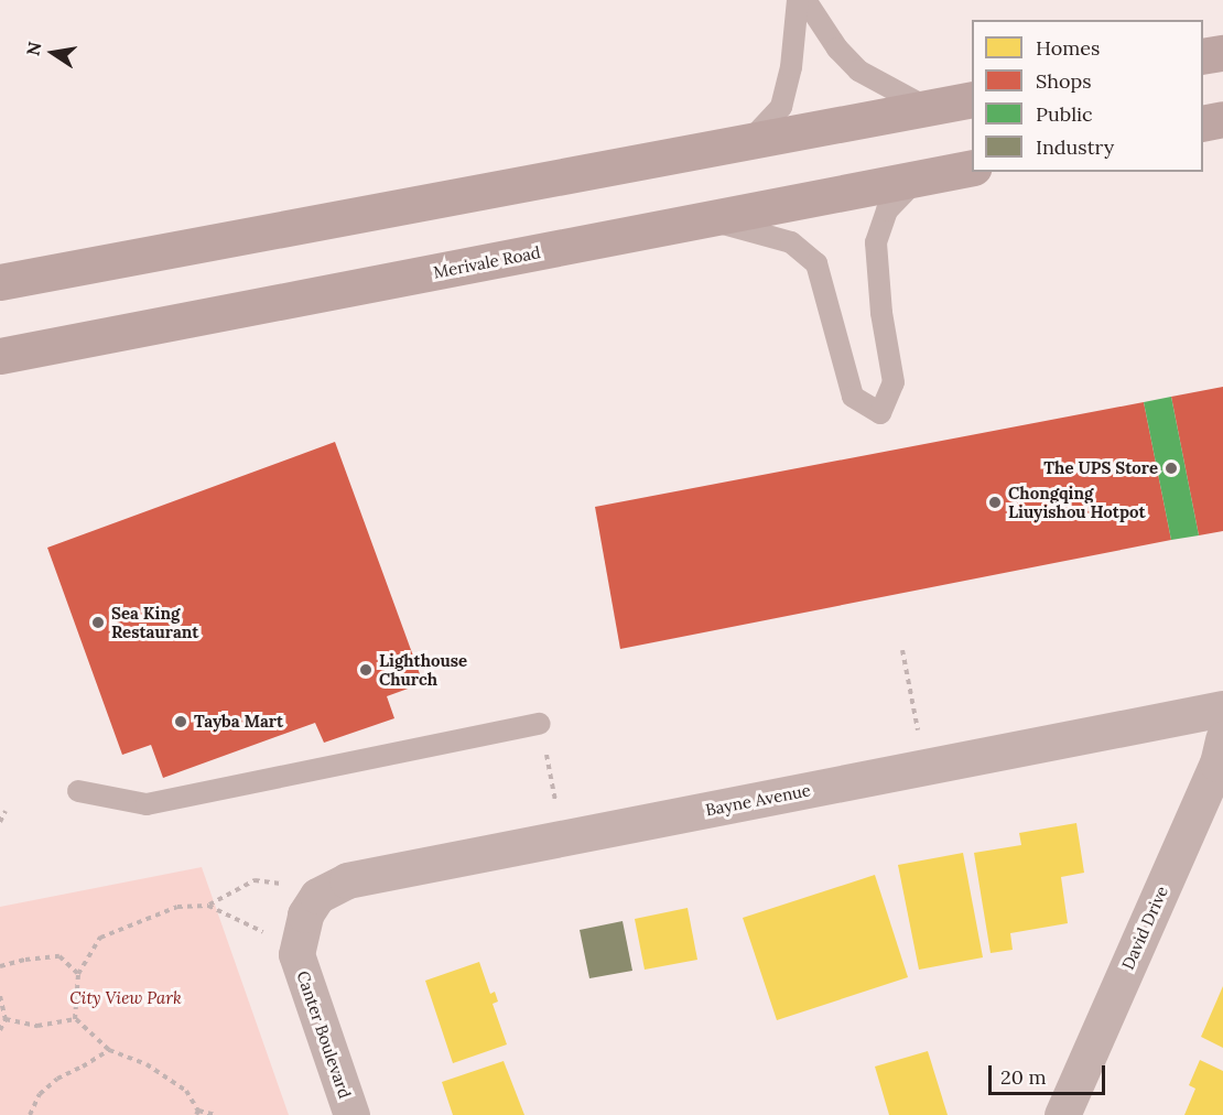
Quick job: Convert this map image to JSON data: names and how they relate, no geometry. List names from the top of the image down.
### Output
{
  "streets": {
    "main road": ["Merivale Road"],
    "street": ["Bayne Avenue", "David Drive", "Canter Boulevard"]
  },
  "crossings": [
    ["Bayne Avenue", "Canter Boulevard"]
  ],
  "parks": ["City View Park"],
  "places": [
    "The UPS Store",
    "Chongqing Liuyishou Hotpot",
    "Sea King Restaurant",
    "Lighthouse Church",
    "Tayba Mart"
  ],
  "legend": [
    "Homes",
    "Shops",
    "Public",
    "Industry"
  ],
  "scale_bar": "20 m",
  "north": "left"
}
